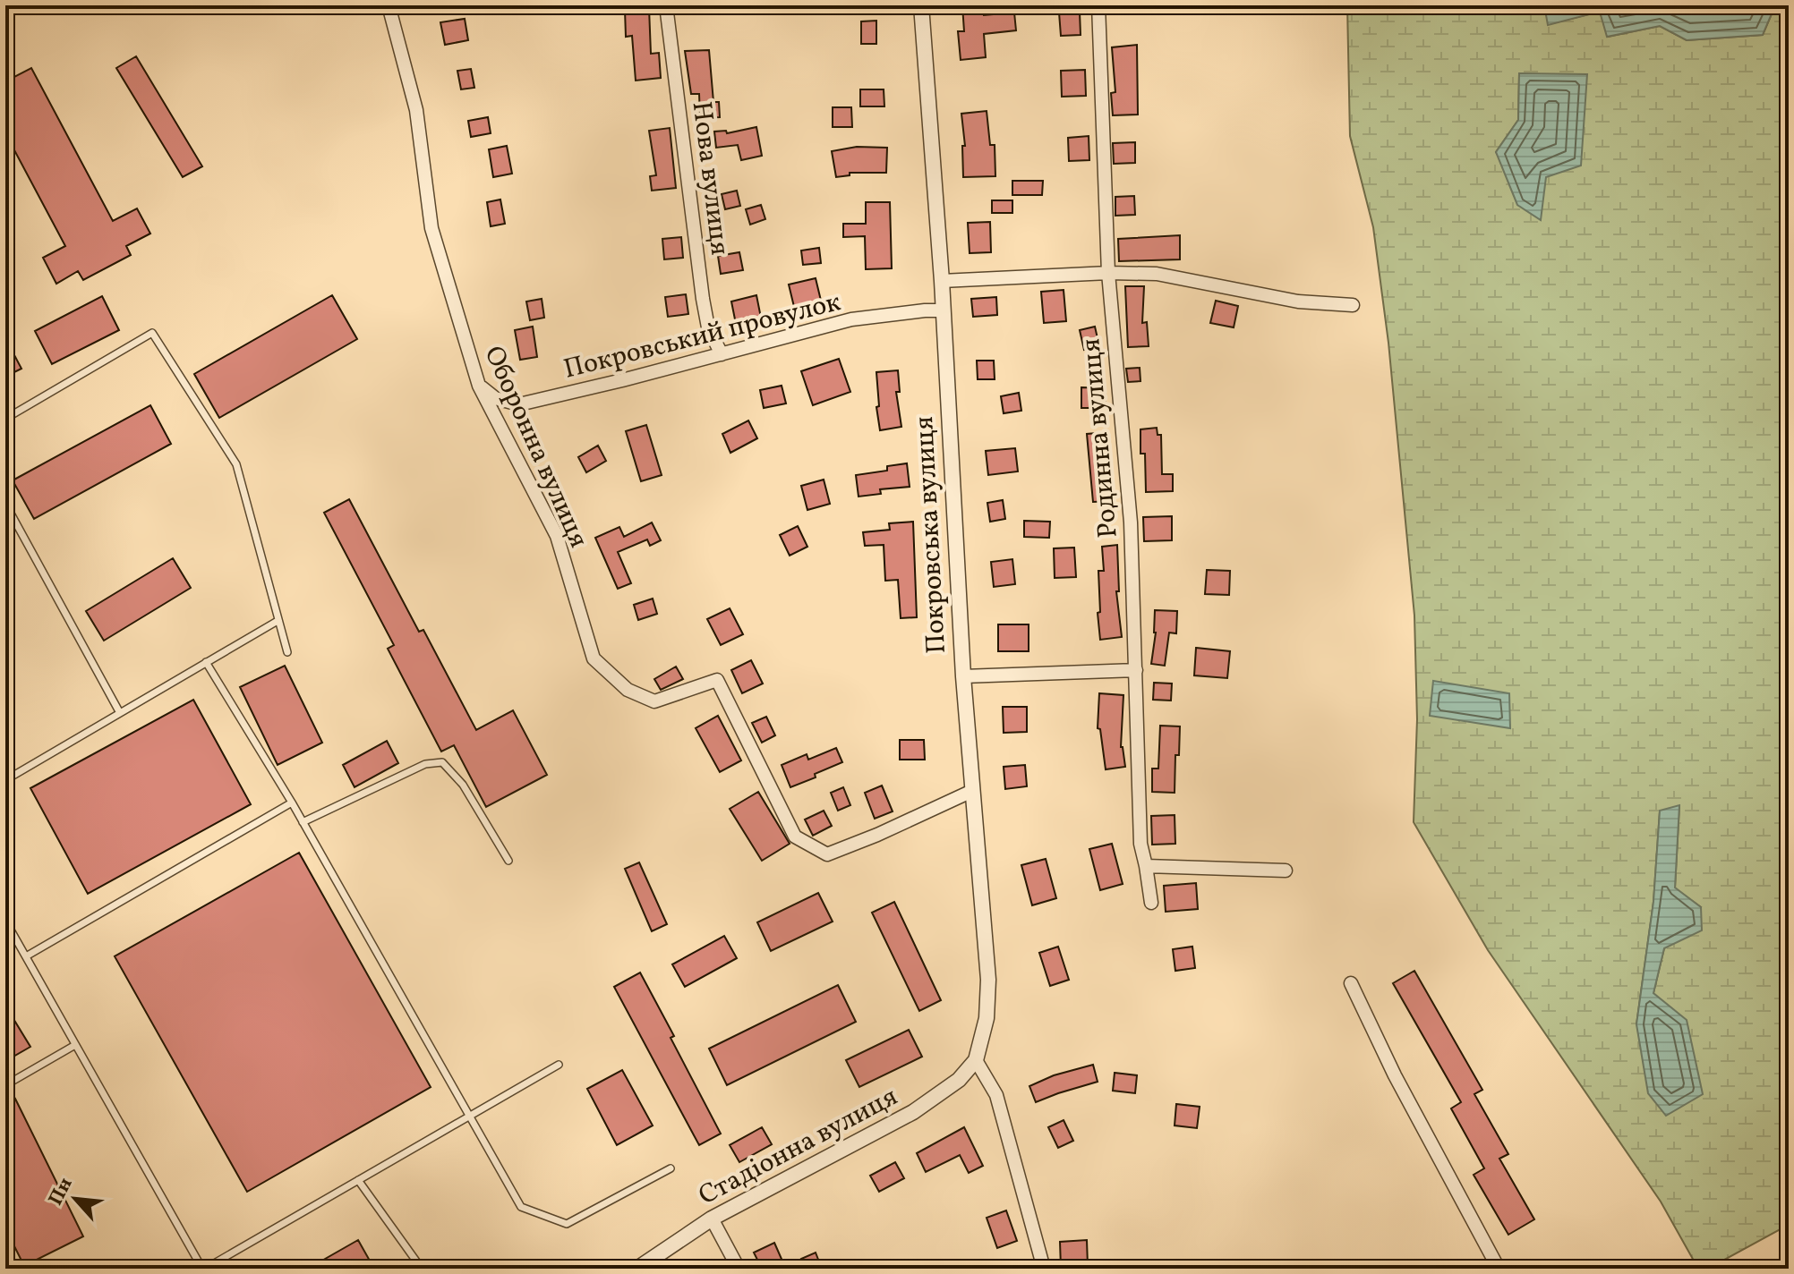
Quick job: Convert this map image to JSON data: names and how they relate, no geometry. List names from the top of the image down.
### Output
{
  "streets": {
    "street": [
      "Нова вулиця",
      "Покровський провулок",
      "Родинна вулиця",
      "Оборонна вулиця",
      "Покровська вулиця",
      "Стадіонна вулиця"
    ]
  },
  "crossings": [
    ["Нова вулиця", "Покровський провулок"],
    ["Покровський провулок", "Оборонна вулиця"],
    ["Покровський провулок", "Покровська вулиця"],
    ["Оборонна вулиця", "Покровська вулиця"],
    ["Покровська вулиця", "Стадіонна вулиця"]
  ],
  "north": "top left"
}
